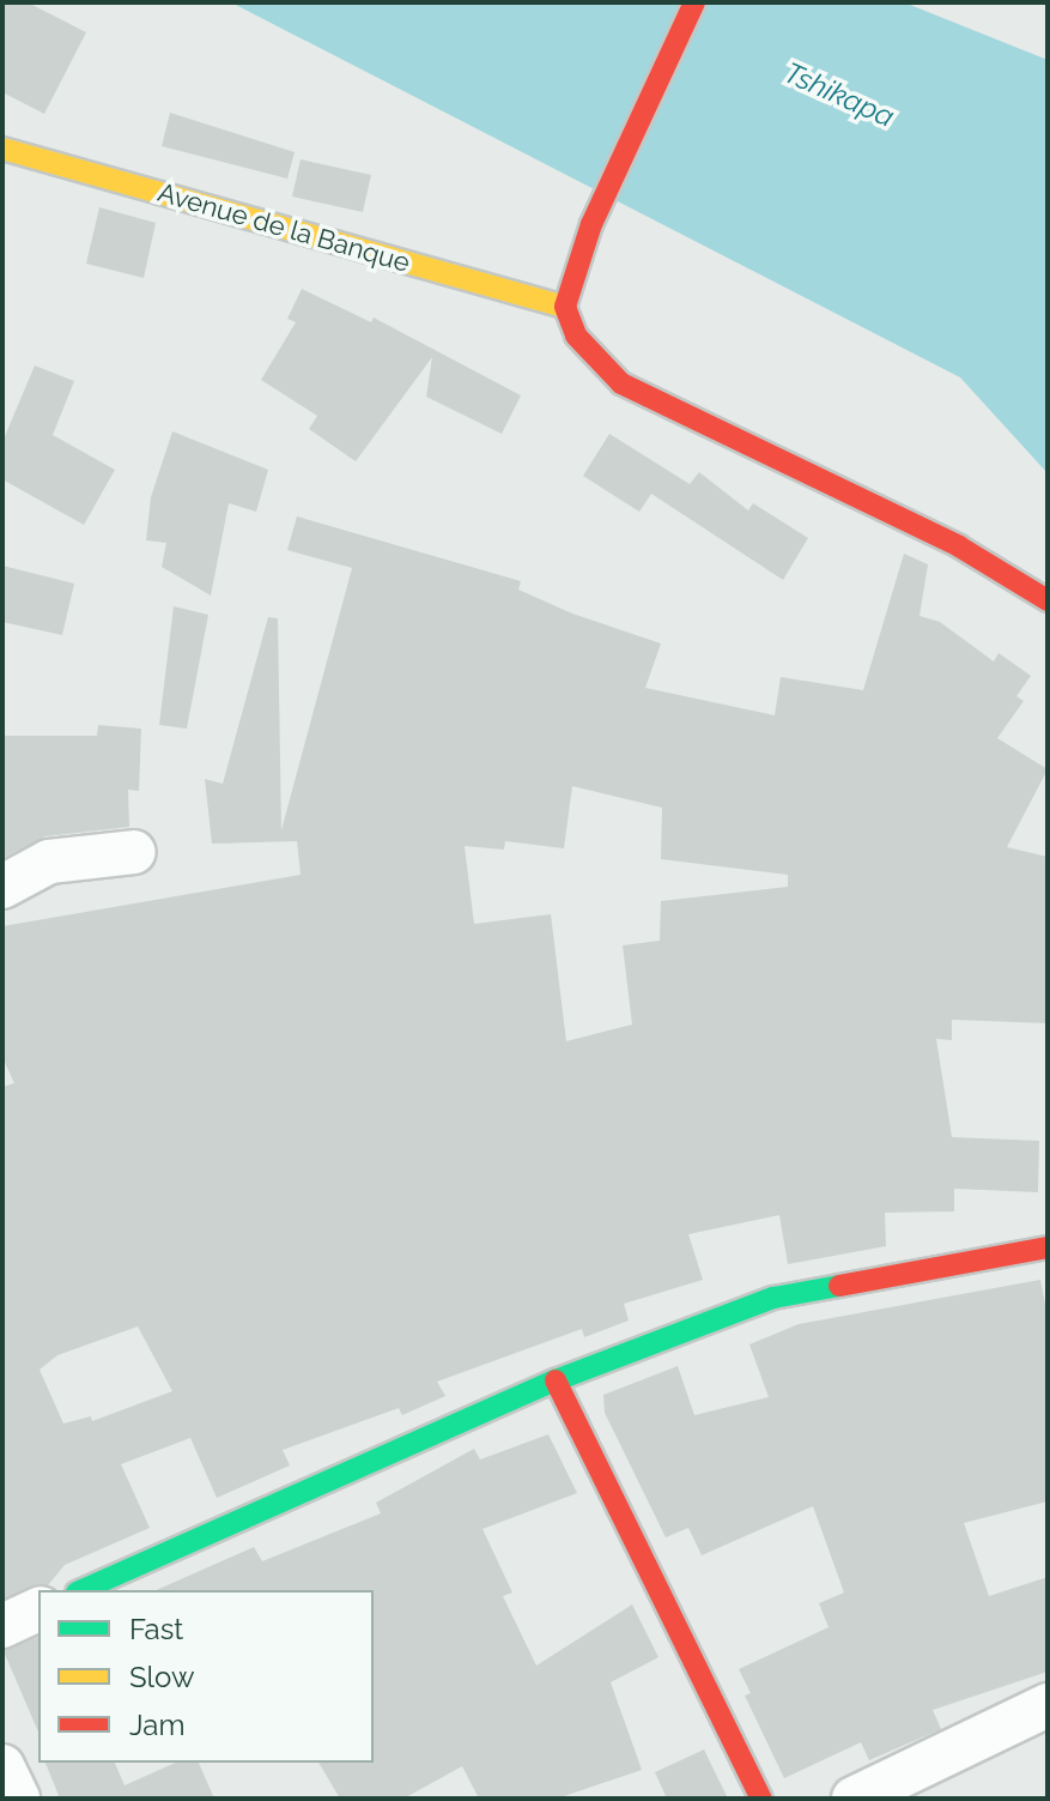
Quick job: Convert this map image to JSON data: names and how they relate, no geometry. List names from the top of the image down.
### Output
{
  "streets": {
    "street": ["Avenue de la Banque"]
  },
  "water": ["Tshikapa"],
  "legend": ["Fast", "Slow", "Jam"]
}
